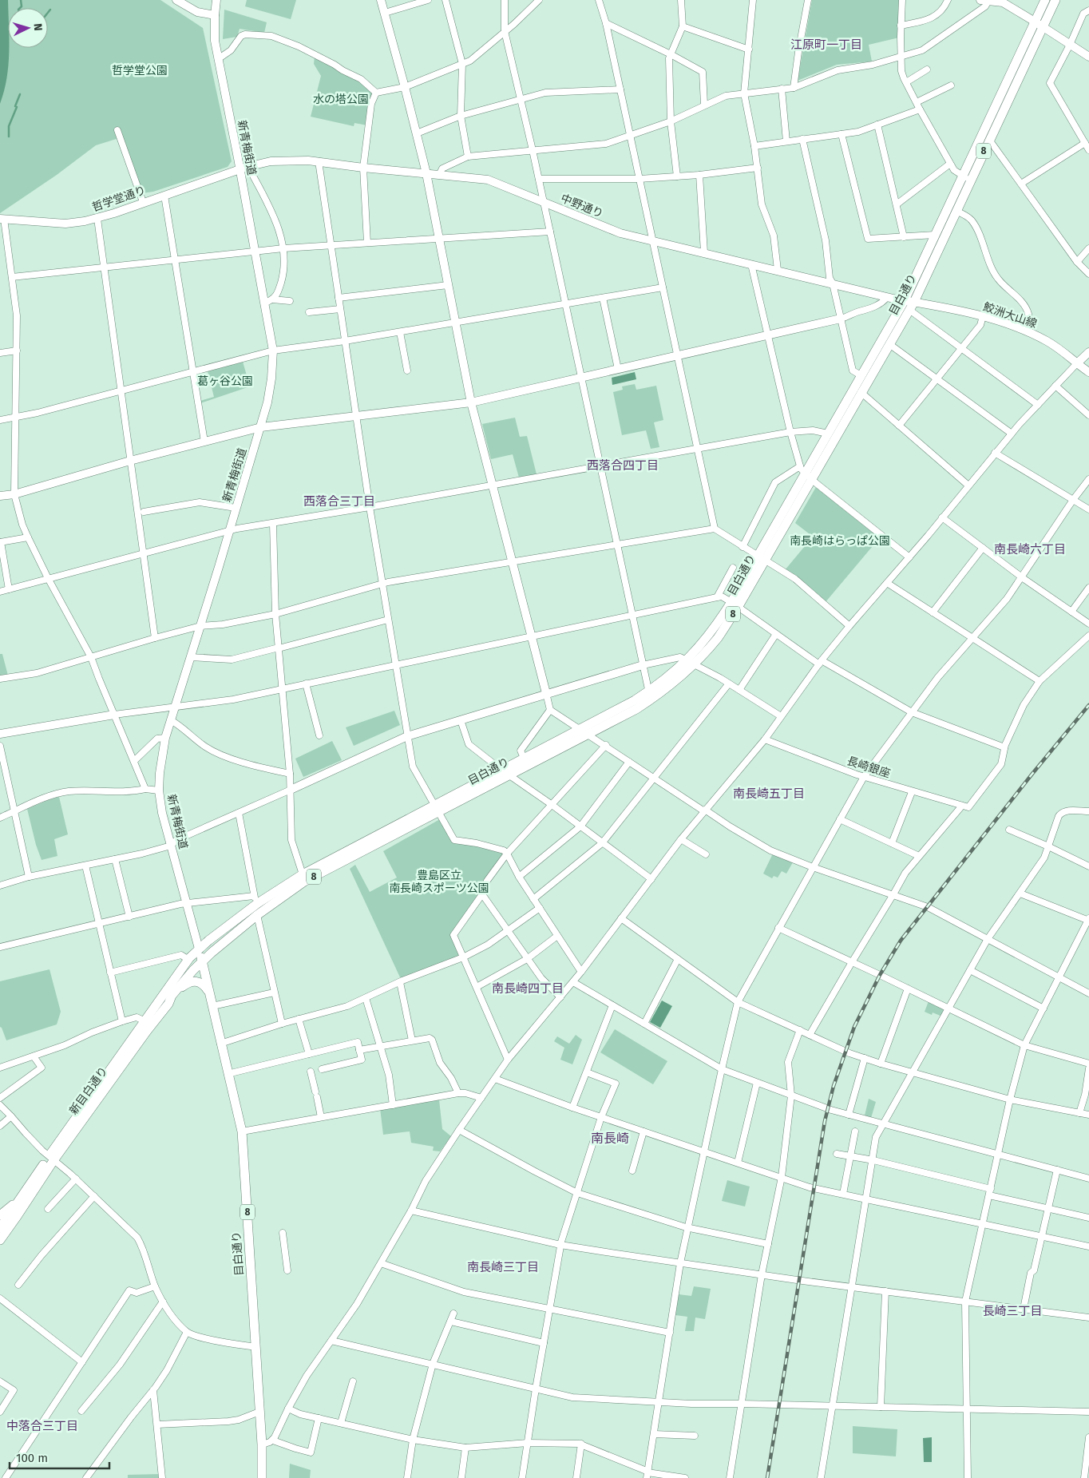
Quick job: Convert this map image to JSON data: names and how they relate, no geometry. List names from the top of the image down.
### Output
{
  "streets": {
    "main road": ["8", "目白通り", "新目白通り"],
    "street": [
      "新青梅街道",
      "哲学堂通り",
      "中野通り",
      "鮫洲大山線",
      "長崎銀座"
    ]
  },
  "crossings": [
    ["新青梅街道", "哲学堂通り"],
    ["新青梅街道", "中野通り"],
    ["新青梅街道", "目白通り"],
    ["新青梅街道", "新目白通り"],
    ["8", "目白通り"],
    ["8", "新目白通り"],
    ["哲学堂通り", "中野通り"],
    ["中野通り", "目白通り"],
    ["中野通り", "鮫洲大山線"],
    ["目白通り", "鮫洲大山線"],
    ["目白通り", "新目白通り"]
  ],
  "districts": [
    "江原町一丁目",
    "西落合四丁目",
    "西落合三丁目",
    "南長崎六丁目",
    "南長崎五丁目",
    "南長崎四丁目",
    "南長崎",
    "南長崎三丁目",
    "長崎三丁目",
    "中落合三丁目"
  ],
  "parks": [
    "哲学堂公園",
    "水の塔公園",
    "葛ヶ谷公園",
    "南長崎はらっぱ公園",
    "豊島区立 南長崎スポーツ公園"
  ],
  "scale_bar": "100 m",
  "north": "right"
}
